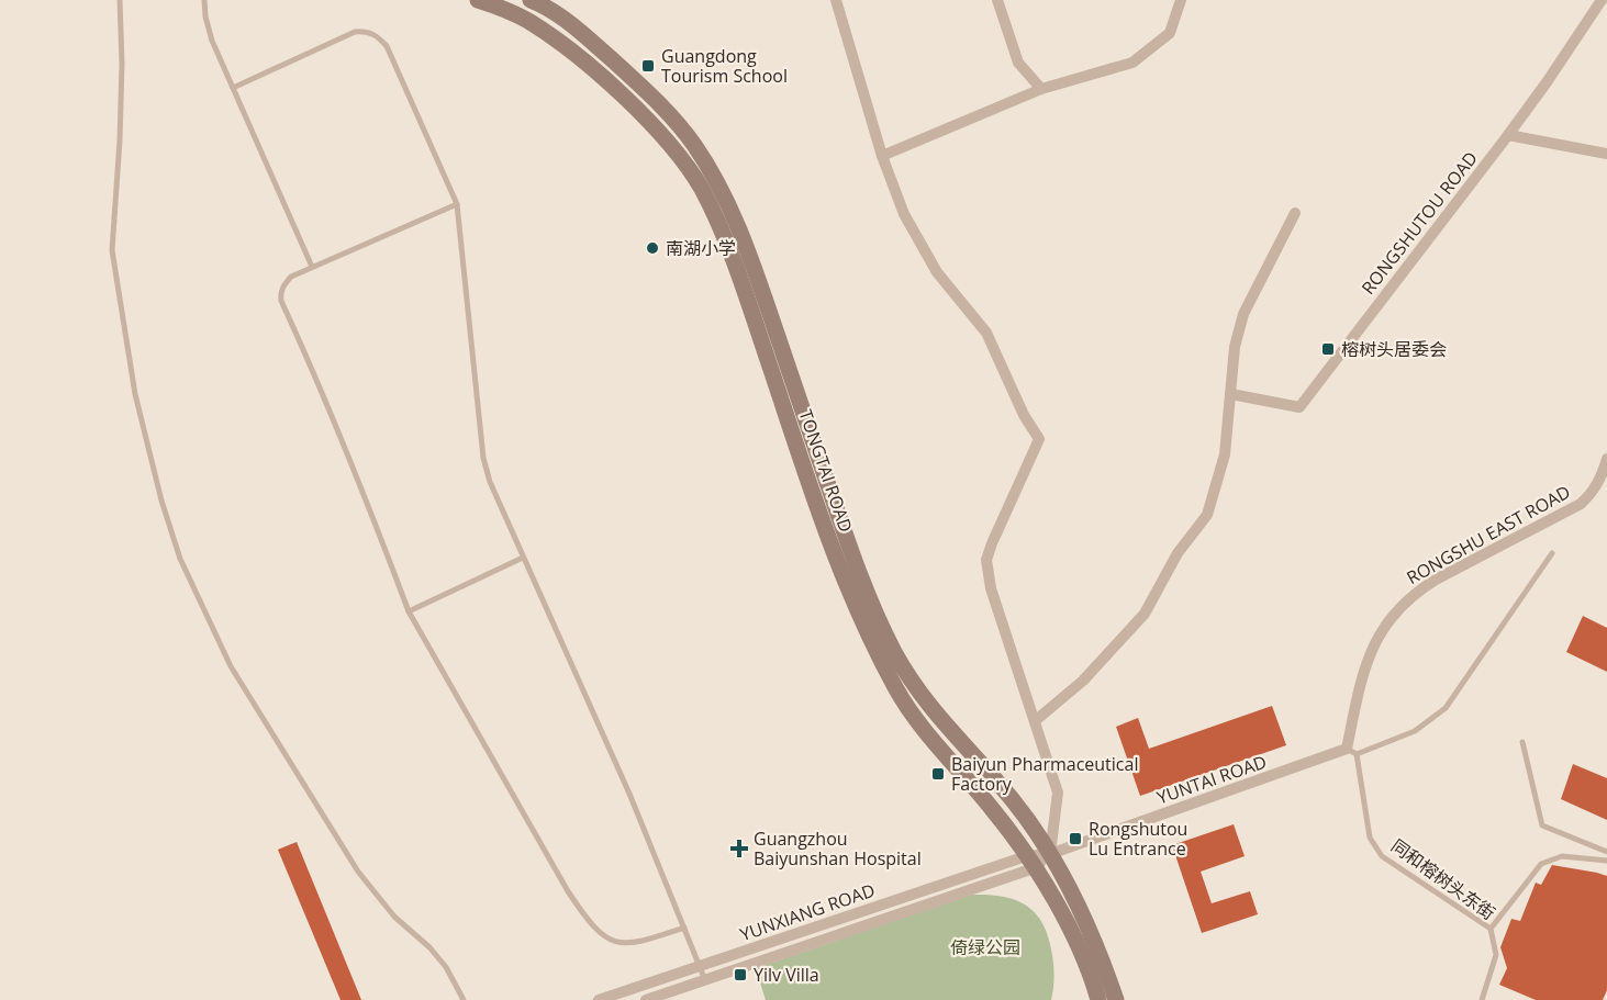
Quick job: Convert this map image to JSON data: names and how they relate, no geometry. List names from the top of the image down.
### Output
{
  "streets": {
    "main road": ["TONGTAI ROAD"],
    "street": [
      "RONGSHUTOU ROAD",
      "RONGSHU EAST ROAD",
      "YUNTAI ROAD",
      "YUNXIANG ROAD"
    ],
    "lane": ["同和榕树头东街"]
  },
  "crossings": [
    ["TONGTAI ROAD", "YUNTAI ROAD"],
    ["TONGTAI ROAD", "YUNXIANG ROAD"],
    ["RONGSHU EAST ROAD", "YUNTAI ROAD"],
    ["RONGSHU EAST ROAD", "同和榕树头东街"],
    ["YUNTAI ROAD", "同和榕树头东街"],
    ["YUNTAI ROAD", "YUNXIANG ROAD"]
  ],
  "parks": ["倚绿公园"],
  "places": {
    "transit": [
      "Guangdong Tourism School",
      "榕树头居委会",
      "Baiyun Pharmaceutical Factory",
      "Rongshutou Lu Entrance",
      "Yilv Villa"
    ],
    "other": ["南湖小学"],
    "health": ["Guangzhou Baiyunshan Hospital"]
  }
}
